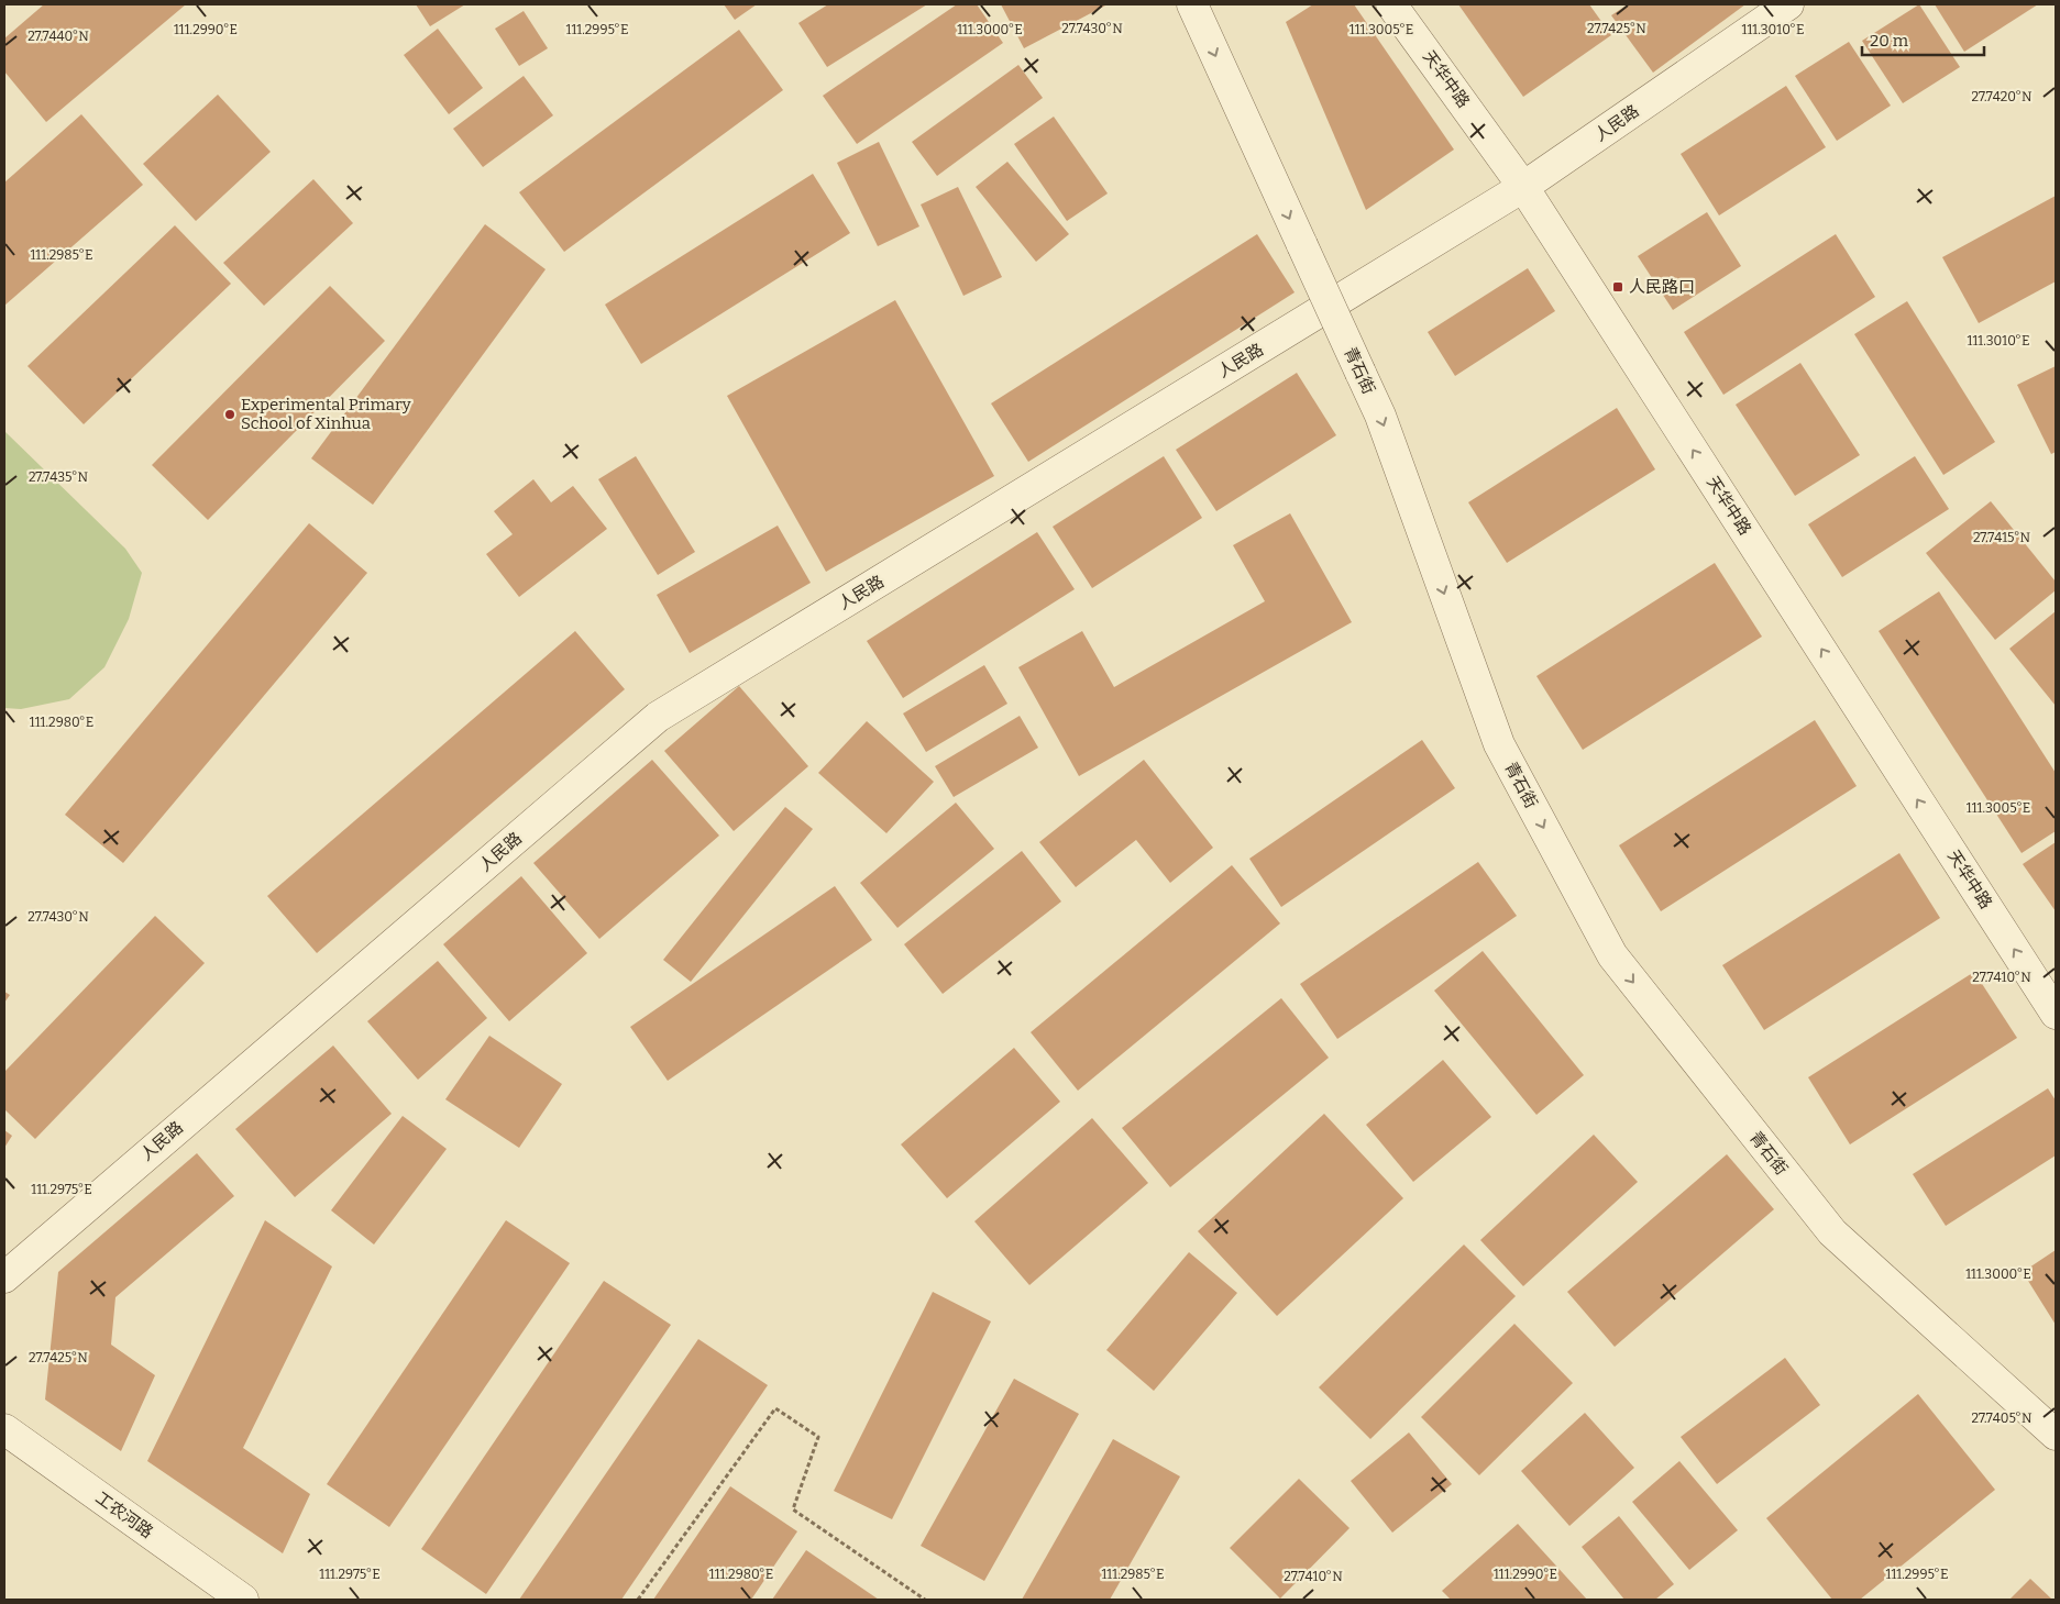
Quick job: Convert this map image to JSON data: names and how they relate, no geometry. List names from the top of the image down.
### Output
{
  "streets": {
    "street": [
      "天华中路",
      "人民路",
      "青石街",
      "工农河路"
    ]
  },
  "crossings": [
    ["天华中路", "人民路"]
  ],
  "one_way": ["天华中路", "青石街"],
  "places": {
    "transit": ["人民路口"],
    "other": ["Experimental Primary School of Xinhua"]
  },
  "scale_bar": "20 m",
  "coordinates": [
    "27.7430°N",
    "27.7425°N",
    "111.3010°E",
    "111.2990°E",
    "111.2995°E",
    "111.3000°E",
    "111.3005°E",
    "27.7440°N",
    "27.7420°N",
    "111.2985°E",
    "27.7435°N",
    "27.7415°N",
    "111.2980°E",
    "27.7410°N",
    "111.2975°E",
    "27.7405°N"
  ]
}
